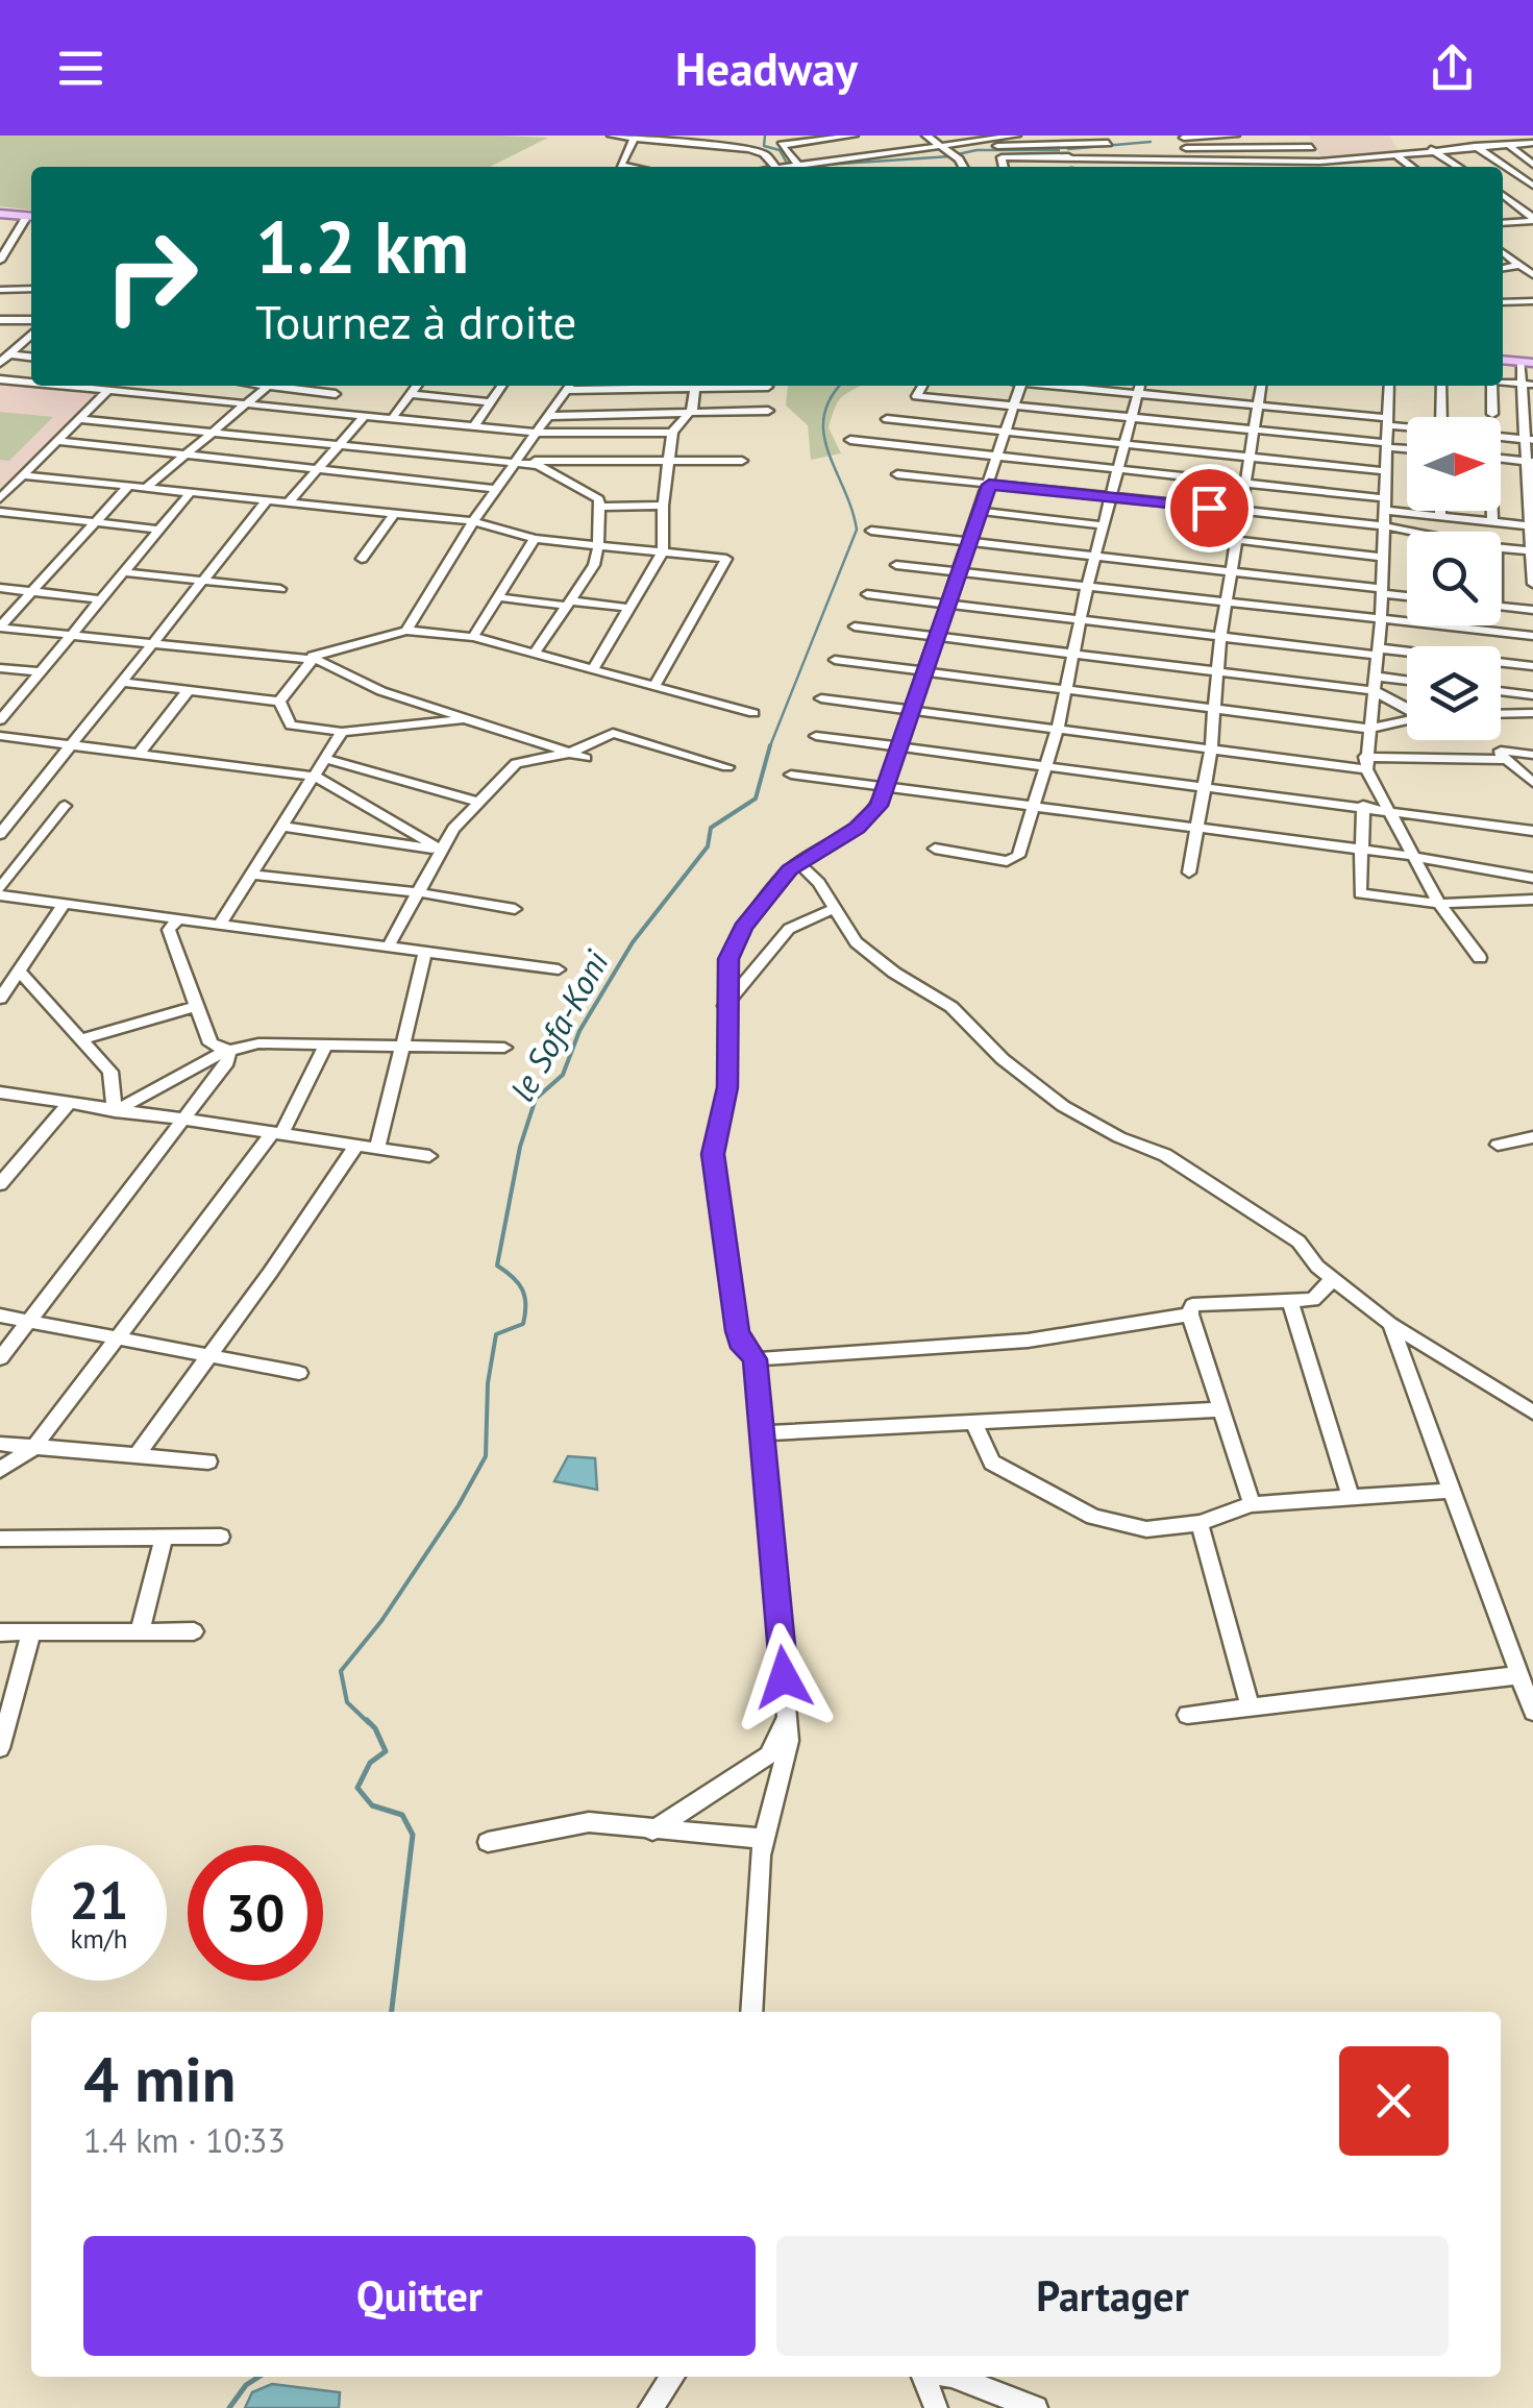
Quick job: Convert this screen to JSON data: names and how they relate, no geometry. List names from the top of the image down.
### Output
{
  "water": ["le Sofa-Koni"],
  "north": "right",
  "page": {
    "header": "Headway",
    "turn": ["1.2 km", "Tournez à droite"],
    "speed": "21 km/h",
    "limit": "30",
    "heading": ["4 min", "1.4 km · 10:33"],
    "buttons": ["Quitter", "Partager"]
  }
}
